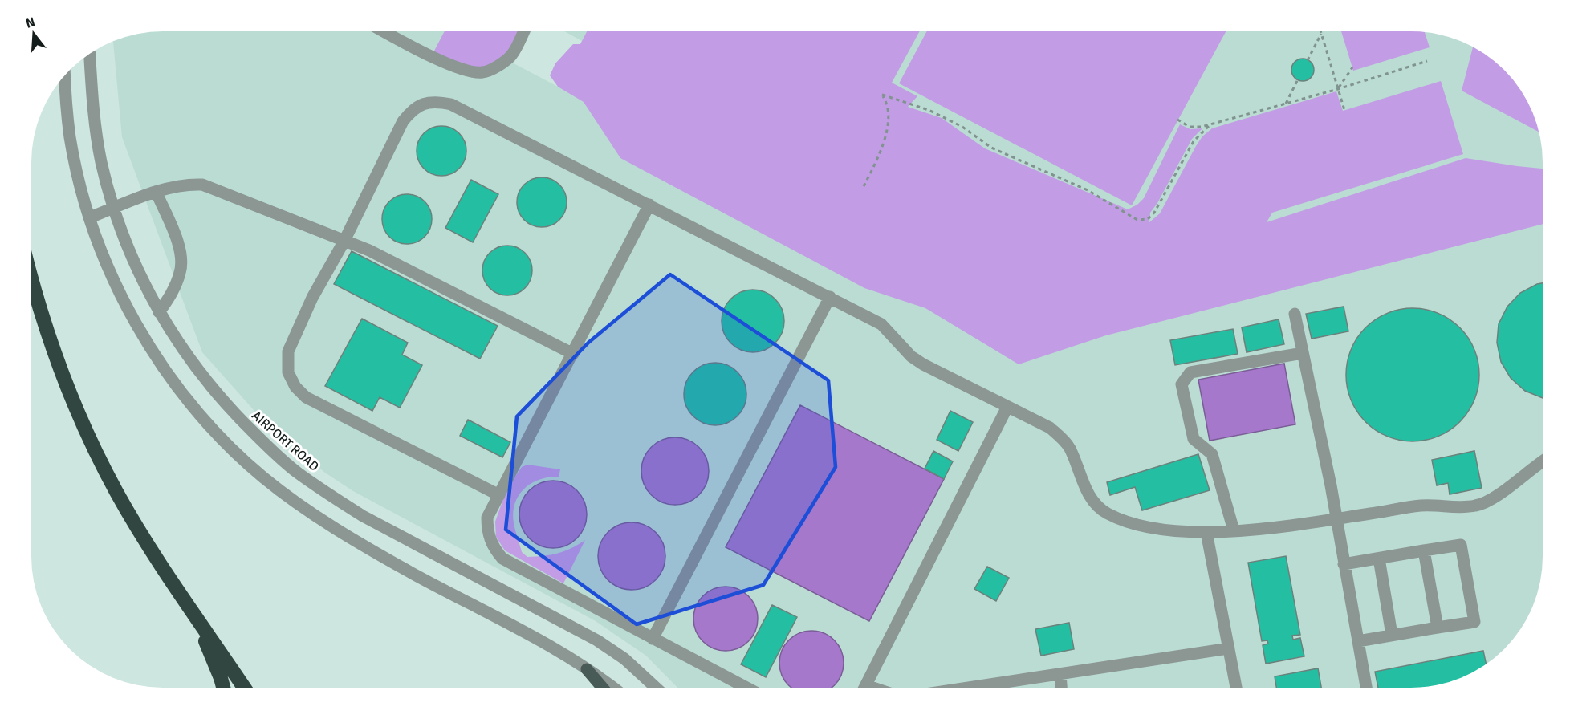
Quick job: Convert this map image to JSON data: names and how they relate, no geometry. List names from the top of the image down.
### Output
{
  "streets": {
    "street": ["AIRPORT ROAD"]
  },
  "north": "top"
}
